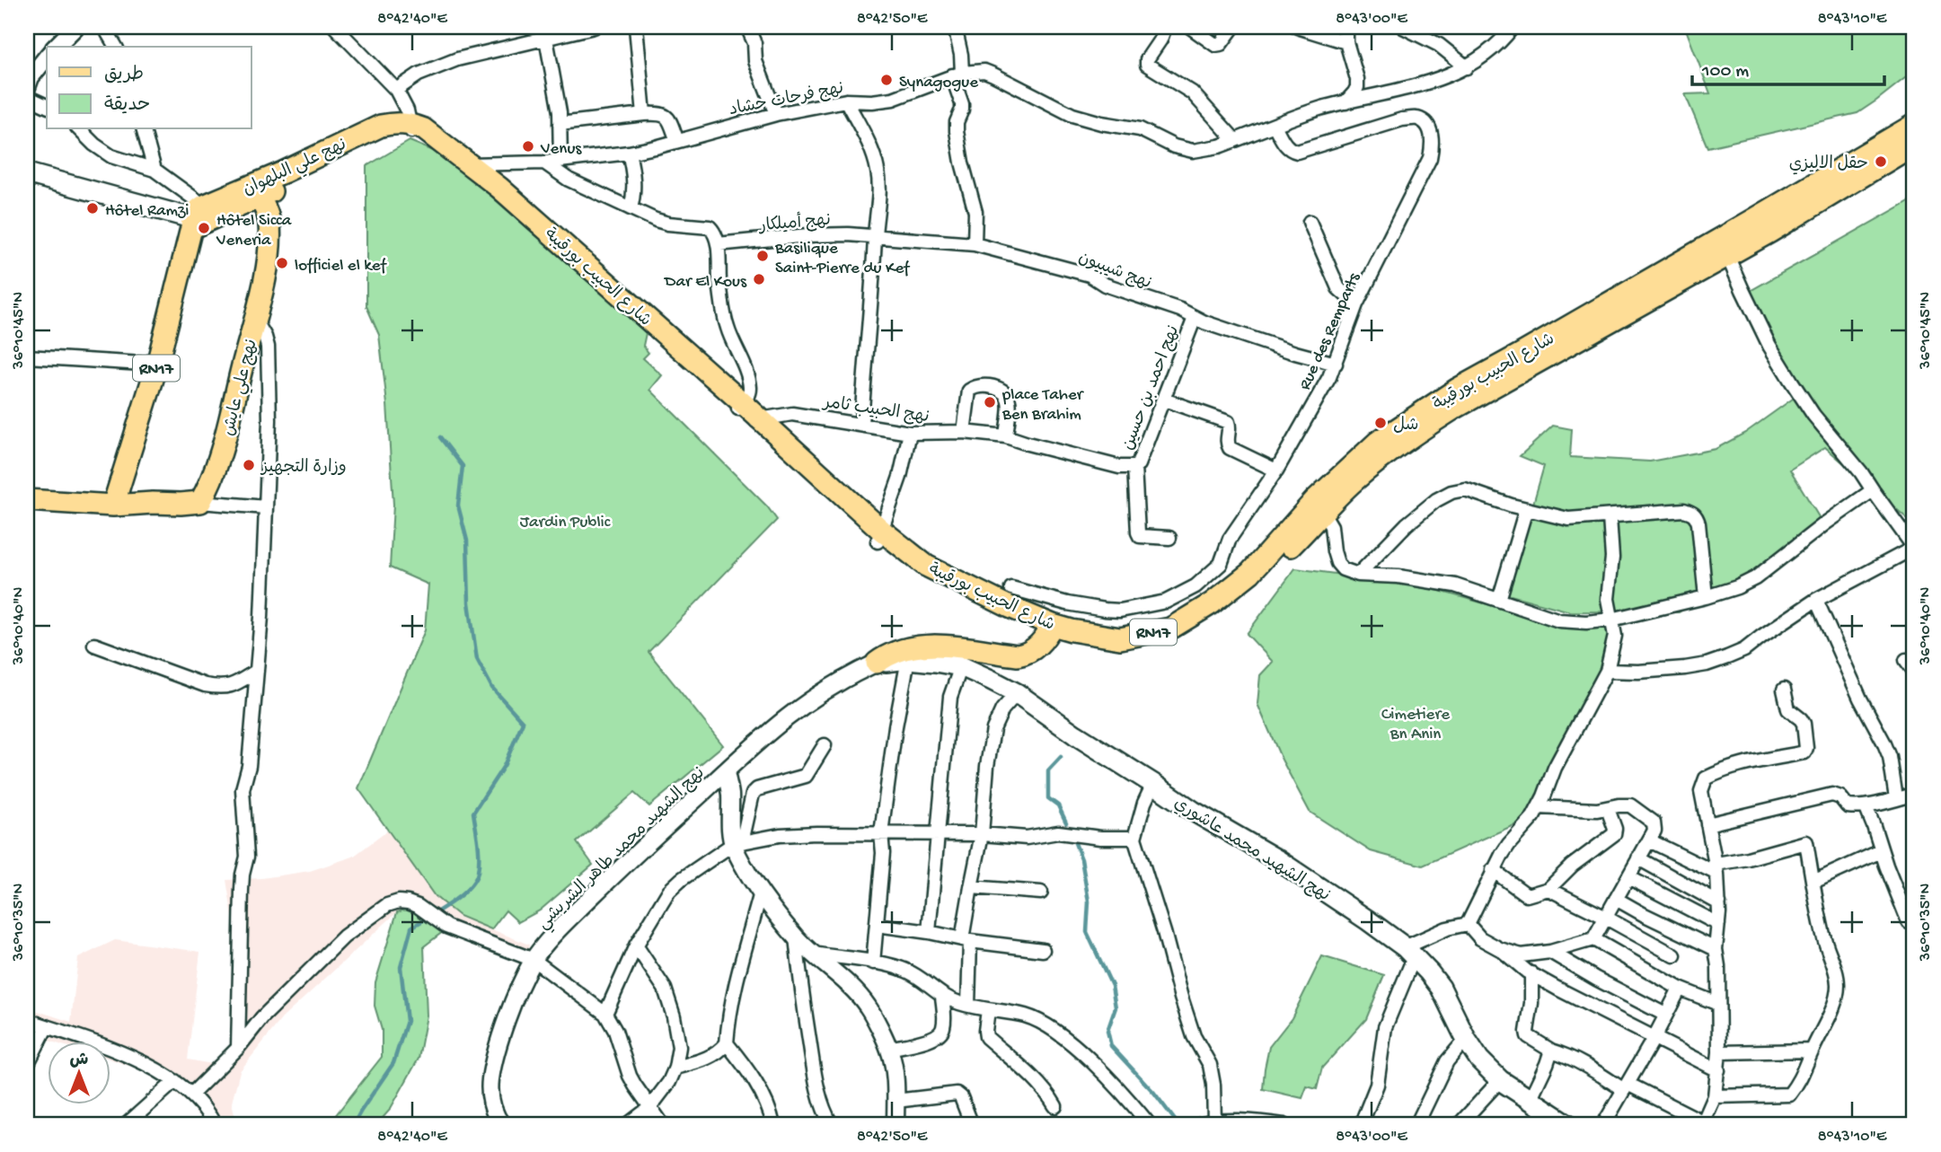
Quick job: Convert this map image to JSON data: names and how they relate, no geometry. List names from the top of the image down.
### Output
{
  "streets": {
    "main road": [
      "نهج علي البلهوان",
      "شارع الحبيب بورقيبة",
      "RN17",
      "نهج علي عايش",
      "نهج الشهيد محمد عاشوري"
    ],
    "street": [
      "نهج فرحات حشاد",
      "نهج أميلكار",
      "نهج شيبيون",
      "Rue des Remparts",
      "نهج احمد بن حسين",
      "نهج الحبيب ثامر",
      "نهج الشهيد محمد طاهر الشريشي"
    ]
  },
  "crossings": [
    ["نهج فرحات حشاد", "شارع الحبيب بورقيبة"],
    ["نهج فرحات حشاد", "Rue des Remparts"],
    ["نهج علي البلهوان", "شارع الحبيب بورقيبة"],
    ["نهج علي البلهوان", "RN17"],
    ["نهج علي البلهوان", "نهج علي عايش"],
    ["نهج أميلكار", "نهج شيبيون"],
    ["نهج شيبيون", "Rue des Remparts"],
    ["نهج شيبيون", "نهج احمد بن حسين"],
    ["شارع الحبيب بورقيبة", "نهج الحبيب ثامر"],
    ["نهج احمد بن حسين", "نهج الحبيب ثامر"],
    ["نهج الشهيد محمد طاهر الشريشي", "نهج الشهيد محمد عاشوري"]
  ],
  "parks": ["Jardin Public", "Cimetiere Bn Anin"],
  "places": [
    "Synagogue",
    "Venus",
    "حقل الاليزي",
    "Hôtel Ramzi",
    "Hôtel Sicca Veneria",
    "Basilique Saint-Pierre du Kef",
    "lofficiel el kef",
    "Dar El Kous",
    "place Taher Ben Brahim",
    "شل",
    "وزارة التجهيز"
  ],
  "legend": ["طريق", "حديقة"],
  "scale_bar": "100 m",
  "north": "top",
  "coordinates": [
    "8°42'40\"E",
    "8°42'50\"E",
    "8°43'00\"E",
    "8°43'10\"E",
    "36°10'45\"N",
    "36°10'40\"N",
    "36°10'35\"N"
  ]
}
